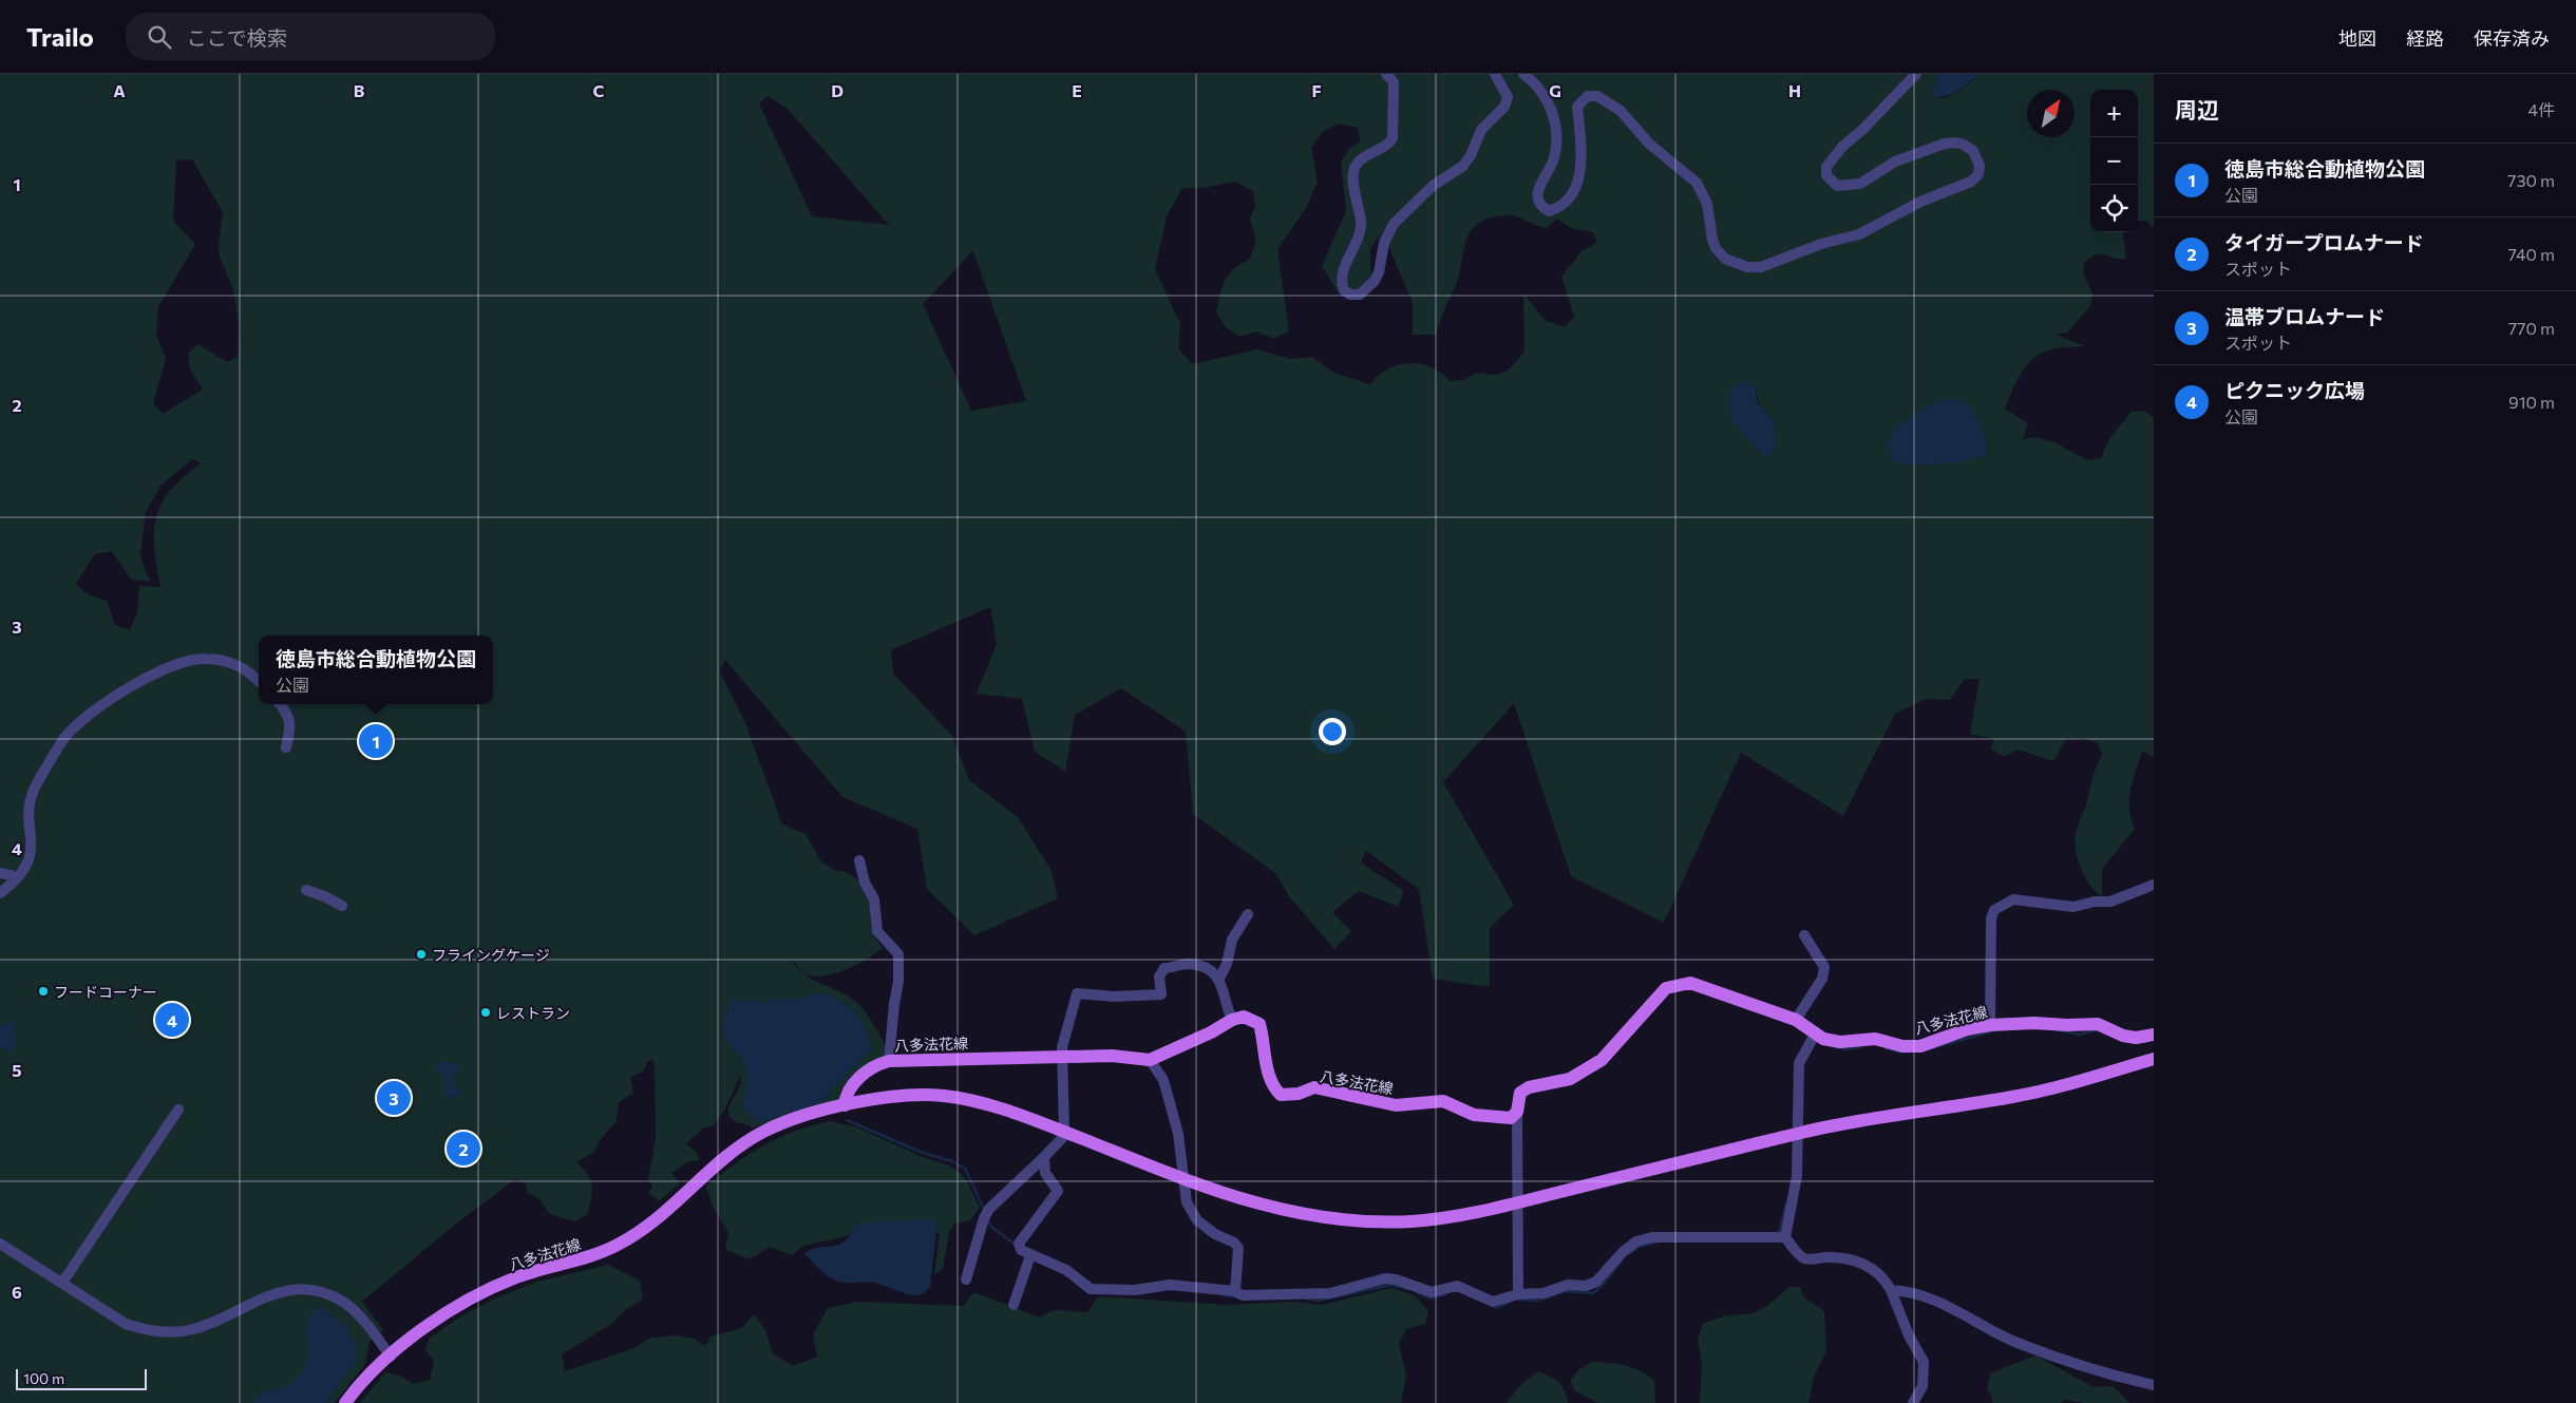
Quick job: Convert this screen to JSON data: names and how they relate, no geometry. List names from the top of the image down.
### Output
{
  "streets": {
    "main road": ["八多法花線"]
  },
  "places": ["フライングケージ", "フードコーナー", "レストラン"],
  "scale_bar": "100 m",
  "north": "top right",
  "page": {
    "header": "Trailo",
    "search": "ここで検索",
    "nav": ["地図", "経路", "保存済み"],
    "heading": ["周辺", "4件"],
    "map_buttons": ["+", "−"],
    "list": [
      {
        "mark": "1",
        "name": "徳島市総合動植物公園",
        "note": "公園",
        "value": "730 m"
      },
      {
        "mark": "2",
        "name": "タイガープロムナード",
        "note": "スポット",
        "value": "740 m"
      },
      {
        "mark": "3",
        "name": "温帯ブロムナード",
        "note": "スポット",
        "value": "770 m"
      },
      {
        "mark": "4",
        "name": "ピクニック広場",
        "note": "公園",
        "value": "910 m"
      }
    ],
    "popup": ["徳島市総合動植物公園", "公園"],
    "pins": [
      "1",
      "4",
      "3",
      "2"
    ],
    "scale": "100 m"
  },
  "grid": {
    "columns": [
      "A",
      "B",
      "C",
      "D",
      "E",
      "F",
      "G",
      "H"
    ],
    "rows": [
      "1",
      "2",
      "3",
      "4",
      "5",
      "6"
    ]
  }
}
